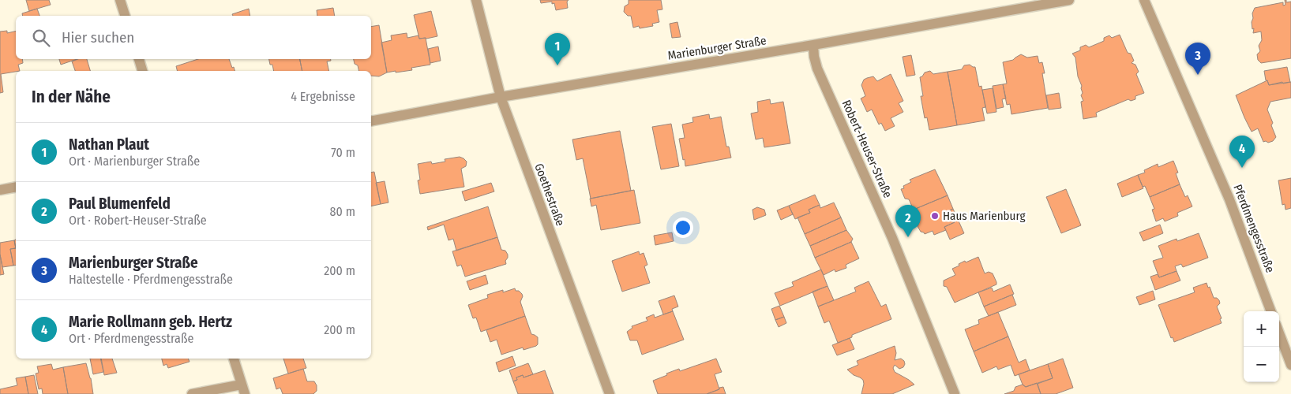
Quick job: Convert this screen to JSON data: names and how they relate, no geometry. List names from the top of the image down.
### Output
{
  "streets": {
    "street": [
      "Marienburger Straße",
      "Robert-Heuser-Straße",
      "Goethestraße",
      "Pferdmengesstraße"
    ]
  },
  "crossings": [
    ["Marienburger Straße", "Robert-Heuser-Straße"],
    ["Marienburger Straße", "Goethestraße"]
  ],
  "places": ["Haus Marienburg"],
  "page": {
    "search": "Hier suchen",
    "pins": [
      "1",
      "3",
      "4",
      "2"
    ],
    "heading": ["In der Nähe", "4 Ergebnisse"],
    "list": [
      {
        "mark": "1",
        "name": "Nathan Plaut",
        "note": "Ort · Marienburger Straße",
        "value": "70 m"
      },
      {
        "mark": "2",
        "name": "Paul Blumenfeld",
        "note": "Ort · Robert-Heuser-Straße",
        "value": "80 m"
      },
      {
        "mark": "3",
        "name": "Marienburger Straße",
        "note": "Haltestelle · Pferdmengesstraße",
        "value": "200 m"
      },
      {
        "mark": "4",
        "name": "Marie Rollmann geb. Hertz",
        "note": "Ort · Pferdmengesstraße",
        "value": "200 m"
      }
    ],
    "map_buttons": ["+", "−"]
  }
}
